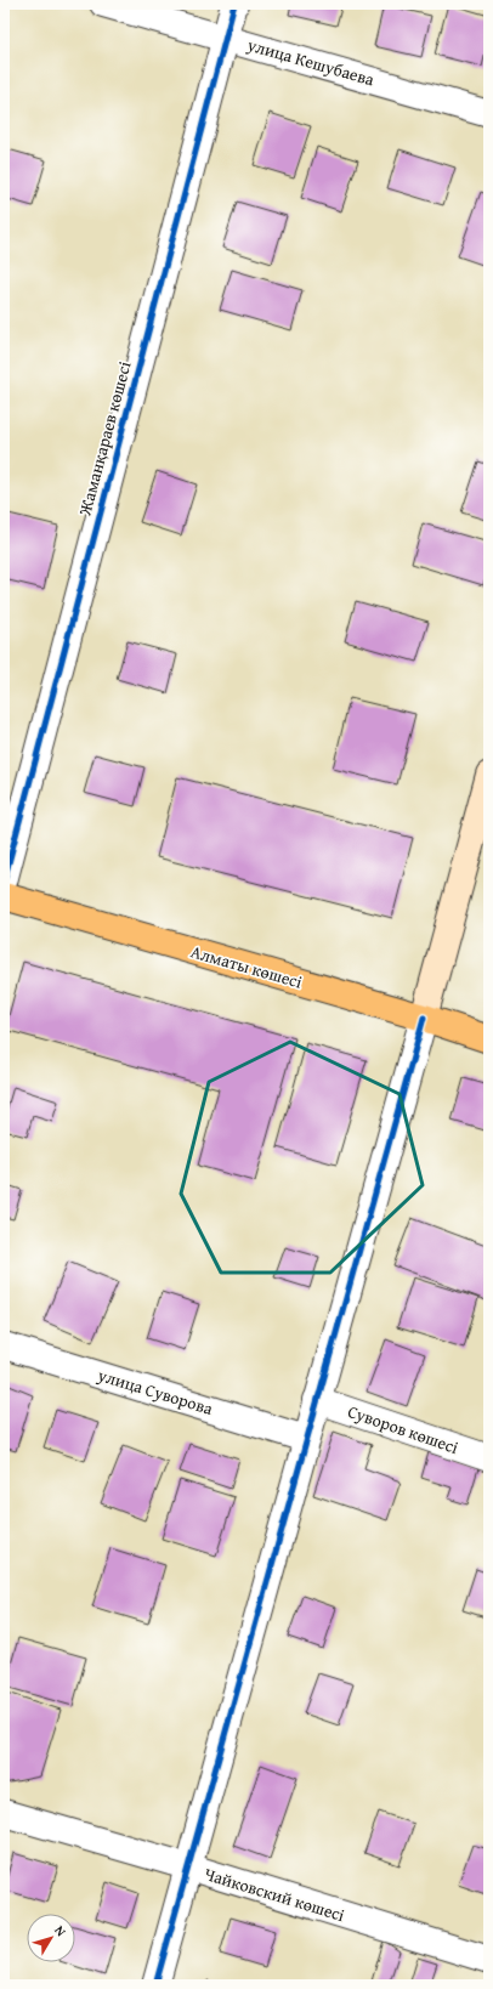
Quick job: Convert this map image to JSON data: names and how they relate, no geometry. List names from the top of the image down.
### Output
{
  "streets": {
    "main road": ["Алматы көшесі"],
    "street": [
      "улица Кешубаева",
      "Жаманқараев көшесі",
      "улица Суворова",
      "Суворов көшесі",
      "Чайковский көшесі"
    ]
  },
  "crossings": [
    ["улица Кешубаева", "Жаманқараев көшесі"]
  ],
  "north": "top right"
}
